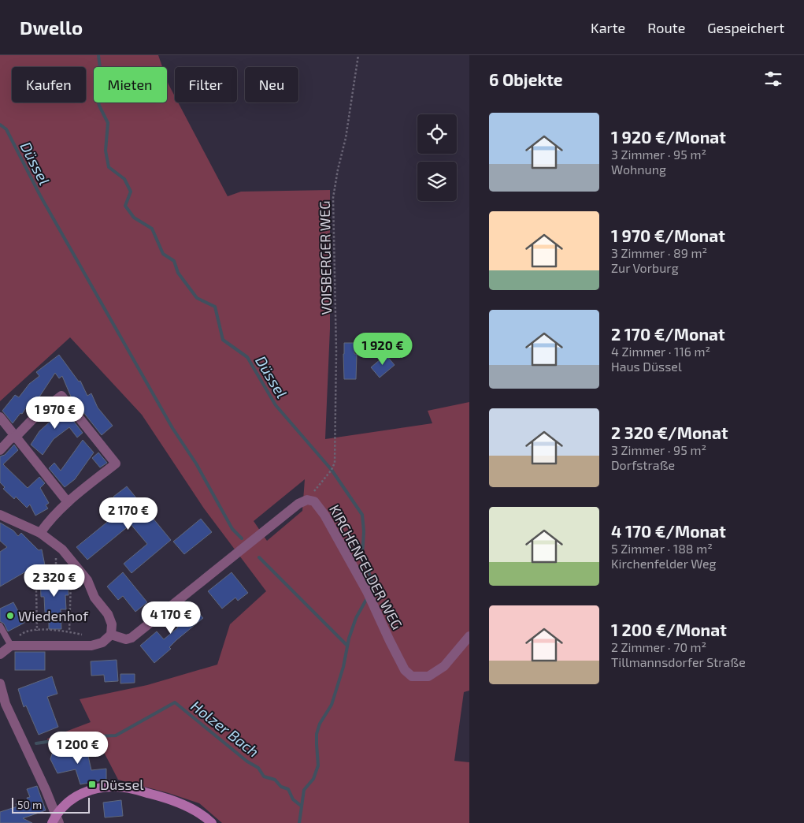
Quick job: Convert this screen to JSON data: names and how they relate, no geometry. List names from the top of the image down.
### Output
{
  "streets": {
    "street": ["KIRCHENFELDER WEG"],
    "path": ["VOISBERGER WEG"]
  },
  "crossings": [
    ["VOISBERGER WEG", "KIRCHENFELDER WEG"]
  ],
  "water": ["Düssel", "Holzer Bach"],
  "places": {
    "other": ["Wiedenhof"],
    "transit": ["Düssel"]
  },
  "scale_bar": "50 m",
  "page": {
    "header": "Dwello",
    "nav": ["Karte", "Route", "Gespeichert"],
    "heading": "6 Objekte",
    "chip": [
      "Kaufen",
      "Mieten",
      "Filter",
      "Neu"
    ],
    "list": [
      {
        "name": "1 920 €/Monat",
        "note": "3 Zimmer · 95 m² · Wohnung"
      },
      {
        "name": "1 970 €/Monat",
        "note": "3 Zimmer · 89 m² · Zur Vorburg"
      },
      {
        "name": "2 170 €/Monat",
        "note": "4 Zimmer · 116 m² · Haus Düssel"
      },
      {
        "name": "2 320 €/Monat",
        "note": "3 Zimmer · 95 m² · Dorfstraße"
      },
      {
        "name": "4 170 €/Monat",
        "note": "5 Zimmer · 188 m² · Kirchenfelder Weg"
      },
      {
        "name": "1 200 €/Monat",
        "note": "2 Zimmer · 70 m² · Tillmannsdorfer Straße"
      }
    ],
    "price": [
      "1 920 €",
      "1 970 €",
      "2 170 €",
      "2 320 €",
      "4 170 €",
      "1 200 €"
    ],
    "scale": "50 m"
  }
}
